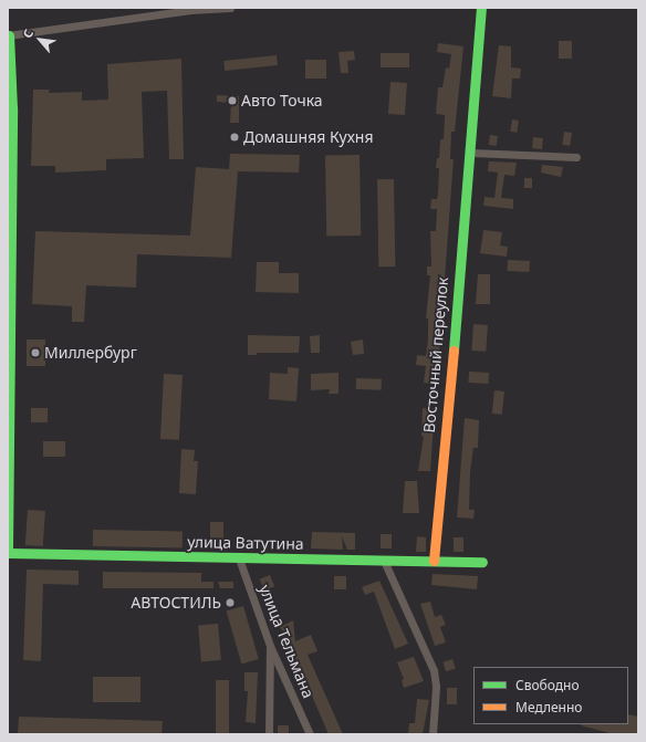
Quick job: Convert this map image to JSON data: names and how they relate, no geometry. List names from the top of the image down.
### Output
{
  "streets": {
    "street": ["Восточный переулок", "улица Ватутина", "улица Тельмана"]
  },
  "crossings": [
    ["Восточный переулок", "улица Ватутина"],
    ["улица Ватутина", "улица Тельмана"]
  ],
  "places": [
    "Авто Точка",
    "Домашняя Кухня",
    "Миллербург",
    "АВТОСТИЛЬ"
  ],
  "legend": ["Свободно", "Медленно"],
  "north": "top left"
}
